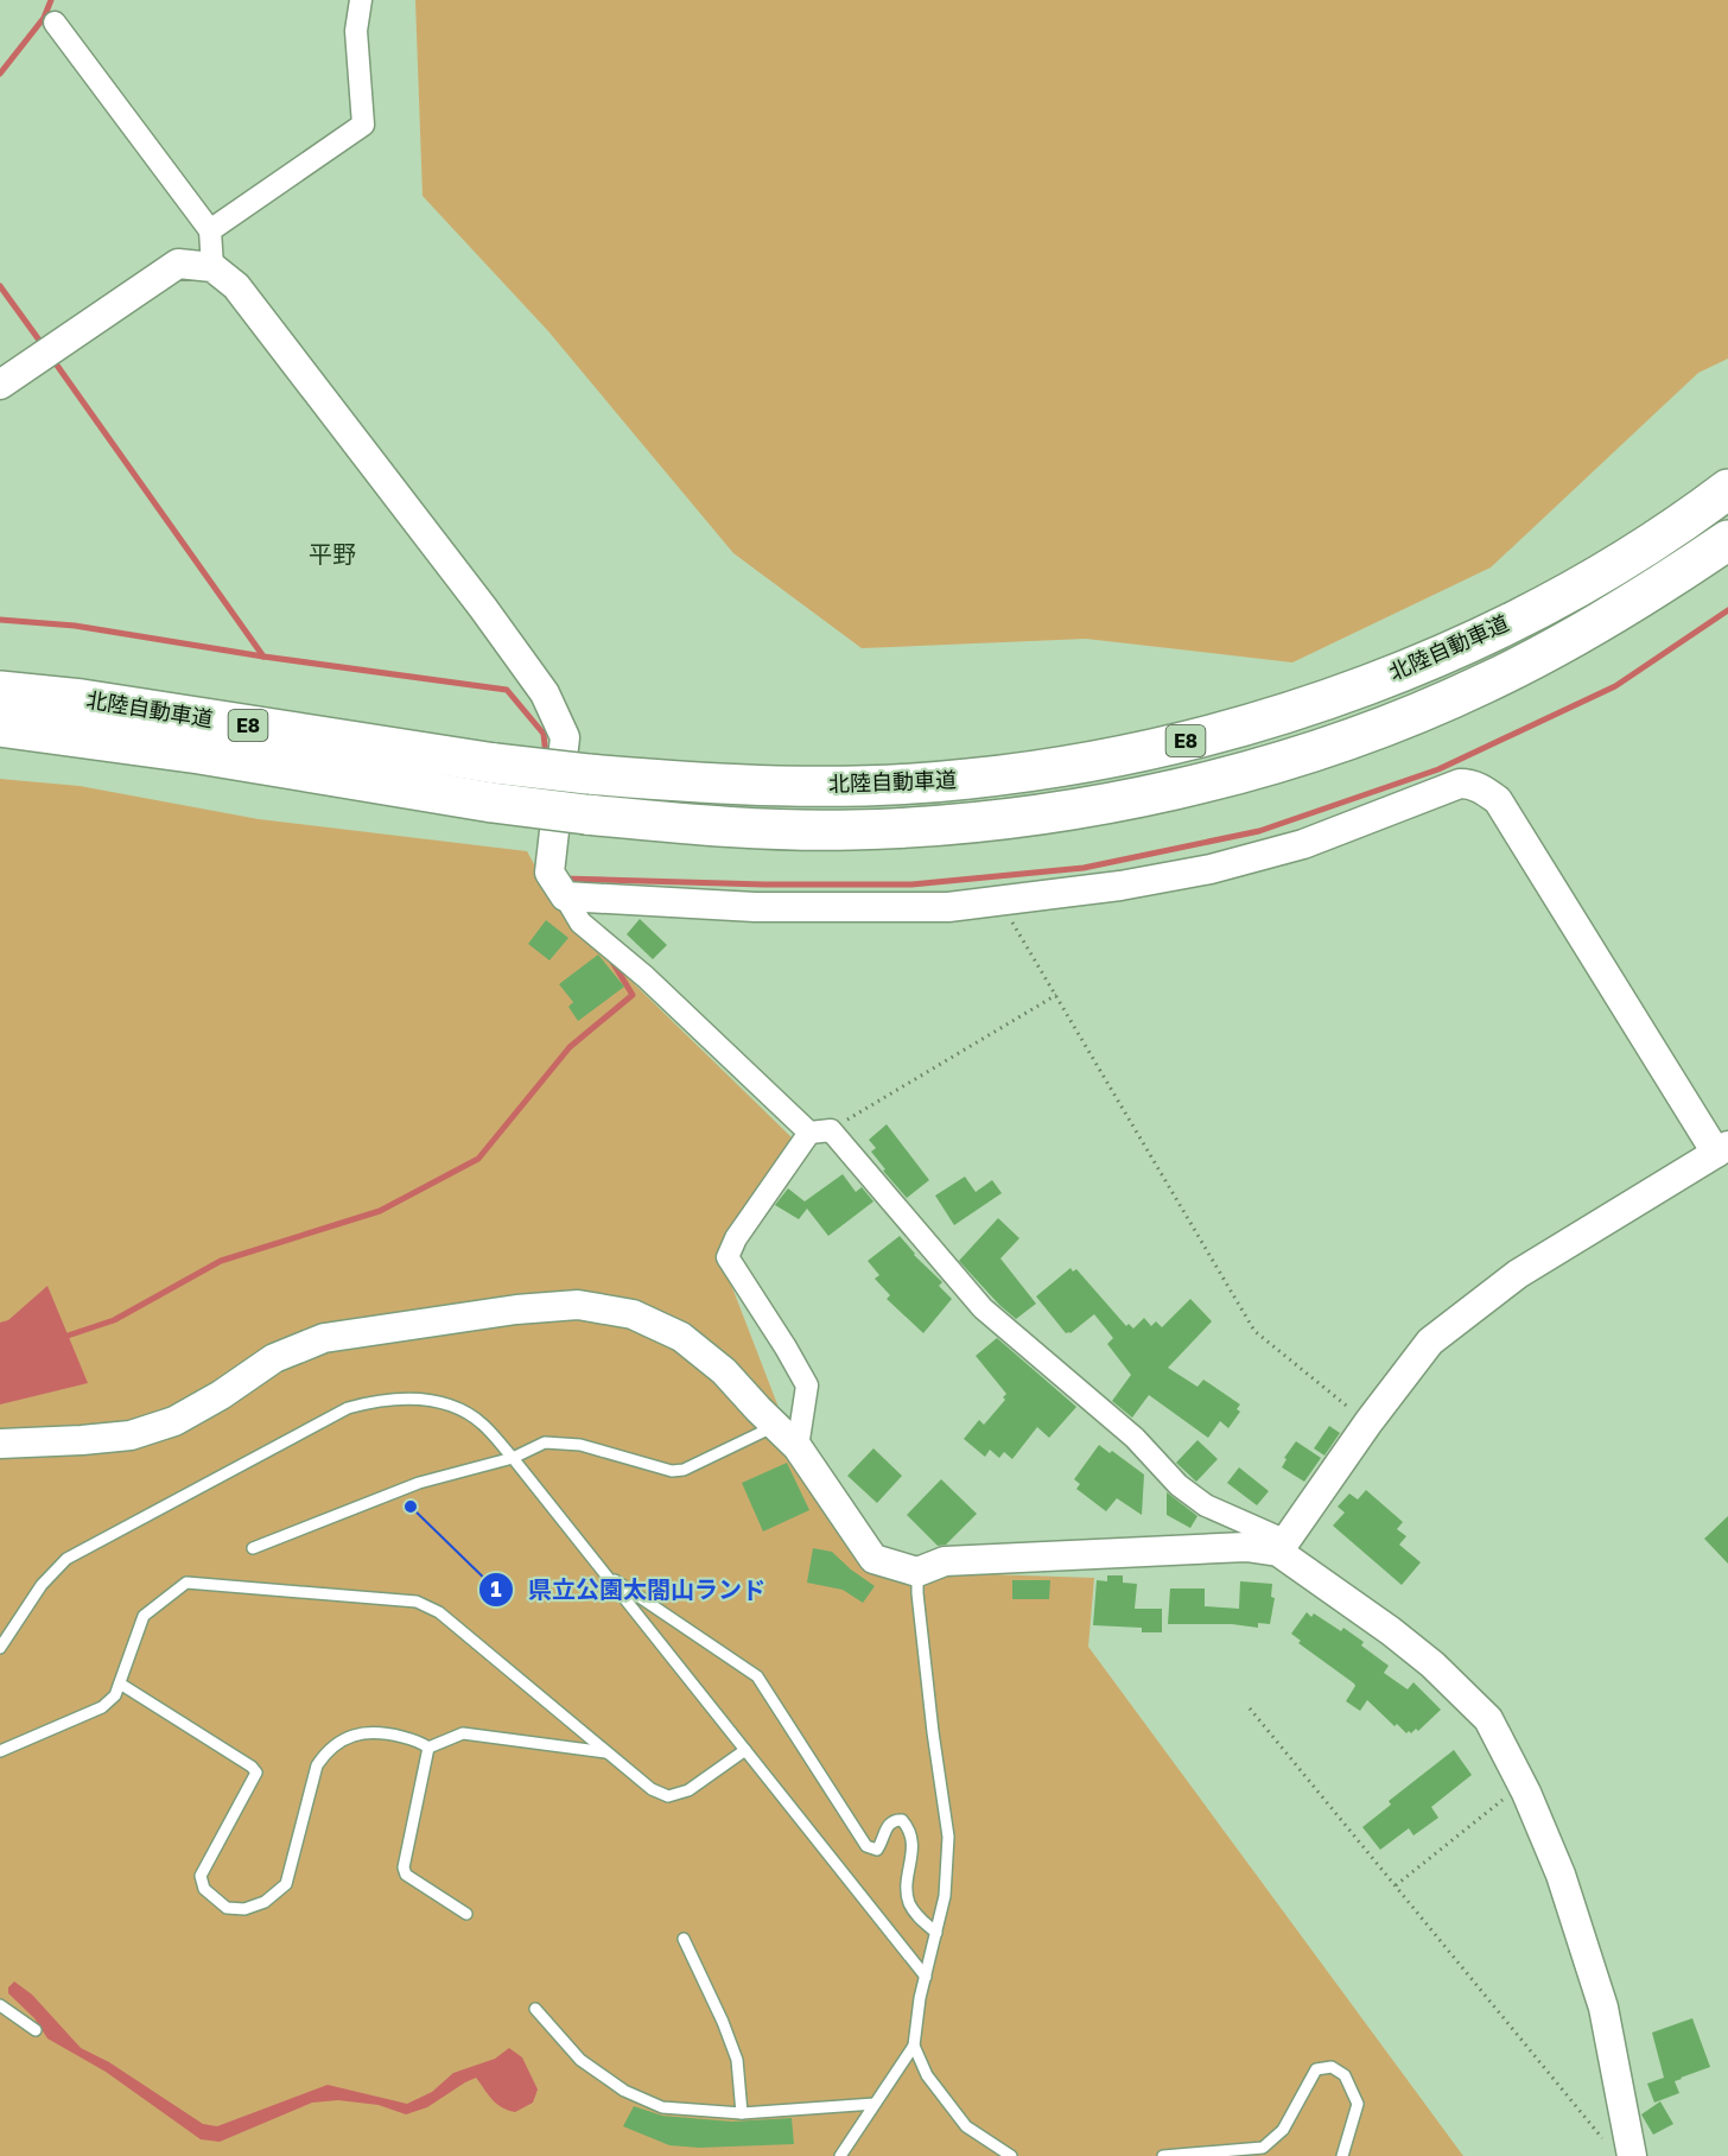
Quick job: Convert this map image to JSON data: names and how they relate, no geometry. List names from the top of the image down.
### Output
{
  "streets": {
    "highway": ["北陸自動車道", "E8"]
  },
  "districts": ["平野"],
  "places": ["県立公園太閤山ランド"]
}
